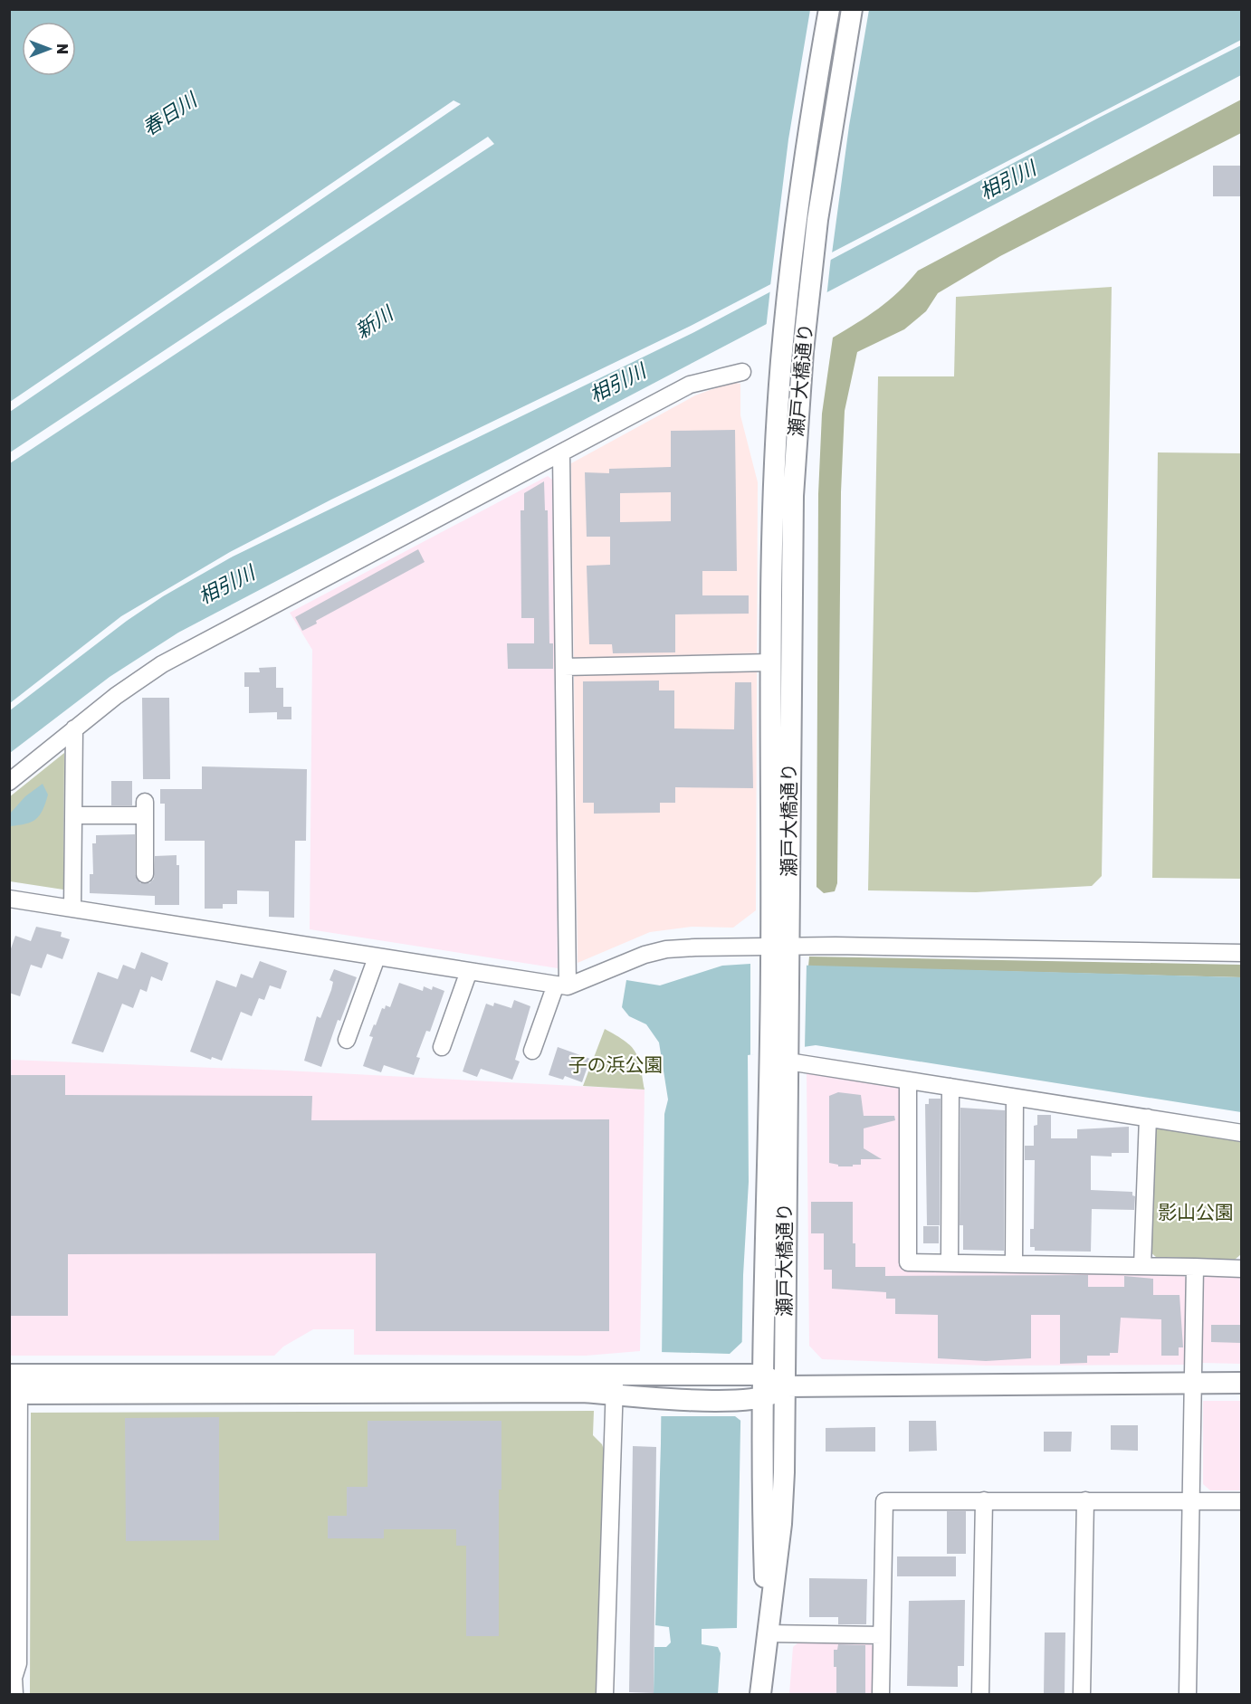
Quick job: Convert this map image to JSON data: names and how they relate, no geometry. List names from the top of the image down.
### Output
{
  "streets": {
    "street": ["瀬戸大橋通り"]
  },
  "water": ["春日川", "相引川", "新川"],
  "parks": ["子の浜公園", "影山公園"],
  "north": "right"
}
